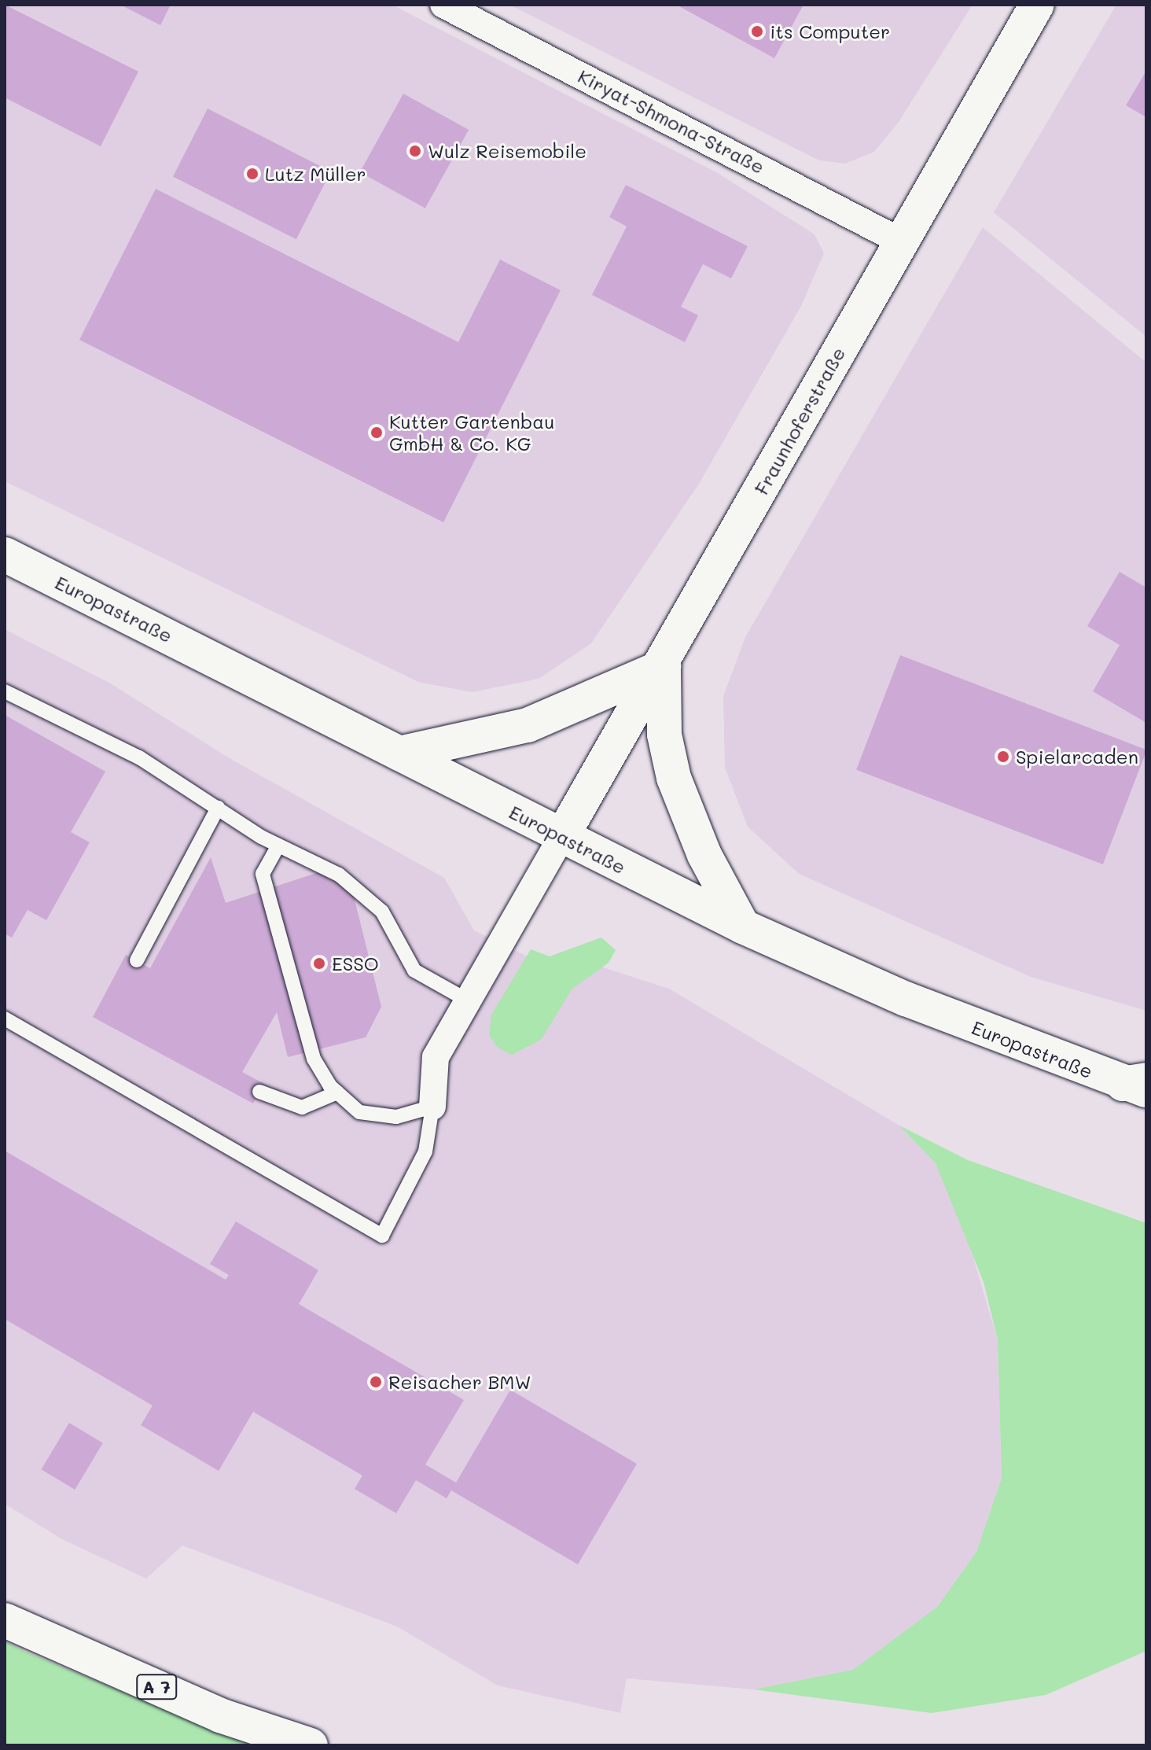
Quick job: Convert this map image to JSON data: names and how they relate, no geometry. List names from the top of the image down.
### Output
{
  "streets": {
    "main road": ["Fraunhoferstraße", "Europastraße", "A 7"],
    "street": ["Kiryat-Shmona-Straße"]
  },
  "crossings": [
    ["Kiryat-Shmona-Straße", "Fraunhoferstraße"],
    ["Fraunhoferstraße", "Europastraße"]
  ],
  "places": [
    "its Computer",
    "Wulz Reisemobile",
    "Lutz Müller",
    "Kutter Gartenbau GmbH & Co. KG",
    "Spielarcaden",
    "ESSO",
    "Reisacher BMW"
  ]
}
